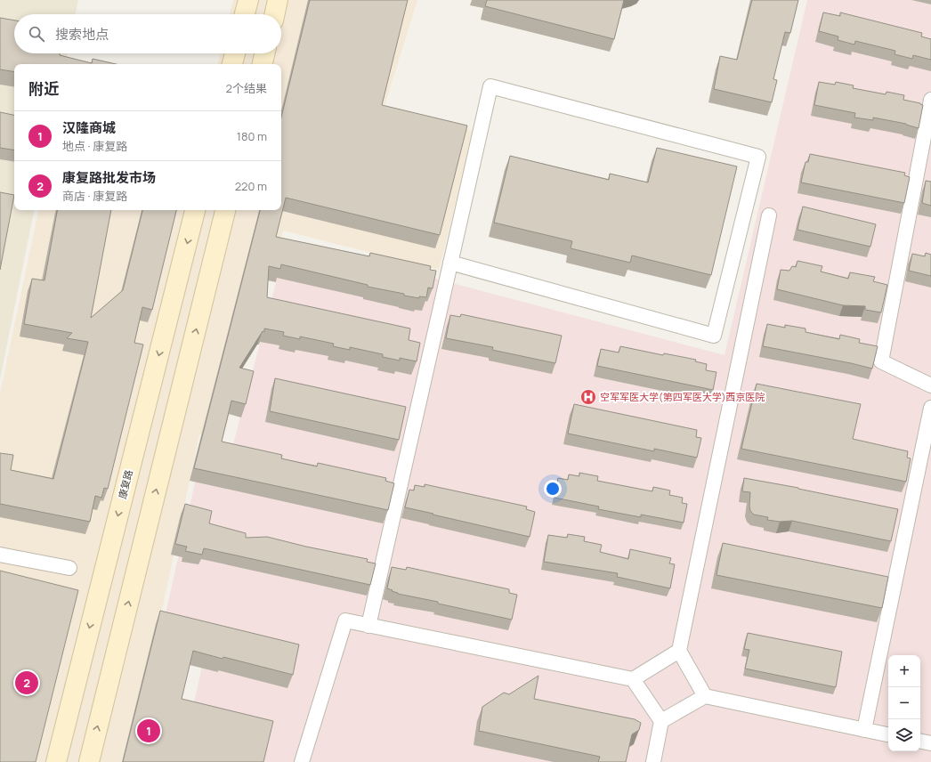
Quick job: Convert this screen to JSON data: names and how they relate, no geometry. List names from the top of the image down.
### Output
{
  "streets": {
    "main road": ["康复路"]
  },
  "places": {
    "hospital": ["空军军医大学(第四军医大学)西京医院"]
  },
  "page": {
    "search": "搜索地点",
    "heading": ["附近", "2个结果"],
    "list": [
      {
        "mark": "1",
        "name": "汉隆商城",
        "note": "地点 · 康复路",
        "value": "180 m"
      },
      {
        "mark": "2",
        "name": "康复路批发市场",
        "note": "商店 · 康复路",
        "value": "220 m"
      }
    ],
    "map_buttons": ["+", "−"],
    "pins": ["2", "1"]
  }
}
